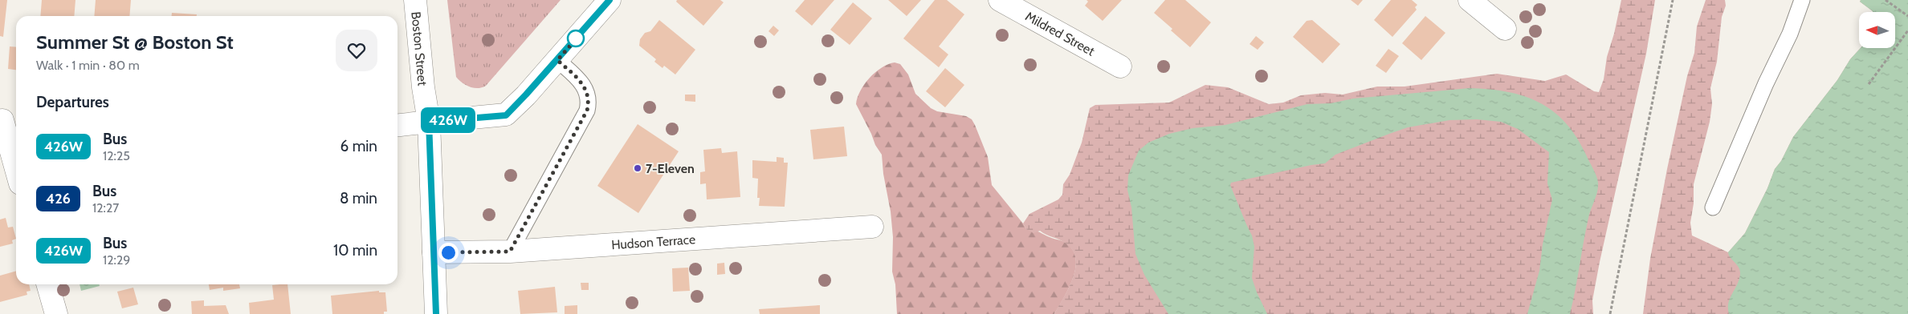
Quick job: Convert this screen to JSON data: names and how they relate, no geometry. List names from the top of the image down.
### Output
{
  "streets": {
    "street": ["Mildred Street", "Boston Street", "Hudson Terrace"]
  },
  "crossings": [
    ["Boston Street", "Hudson Terrace"]
  ],
  "places": ["7-Eleven"],
  "lines": ["bus line 426W"],
  "north": "left",
  "page": {
    "on_map": "426W",
    "heading": [
      ["Summer St @ Boston St", "Walk · 1 min · 80 m"],
      "Departures"
    ],
    "list": [
      {
        "mark": "426W",
        "name": "Bus",
        "note": "12:25",
        "value": "6 min"
      },
      {
        "mark": "426",
        "name": "Bus",
        "note": "12:27",
        "value": "8 min"
      },
      {
        "mark": "426W",
        "name": "Bus",
        "note": "12:29",
        "value": "10 min"
      }
    ]
  }
}
